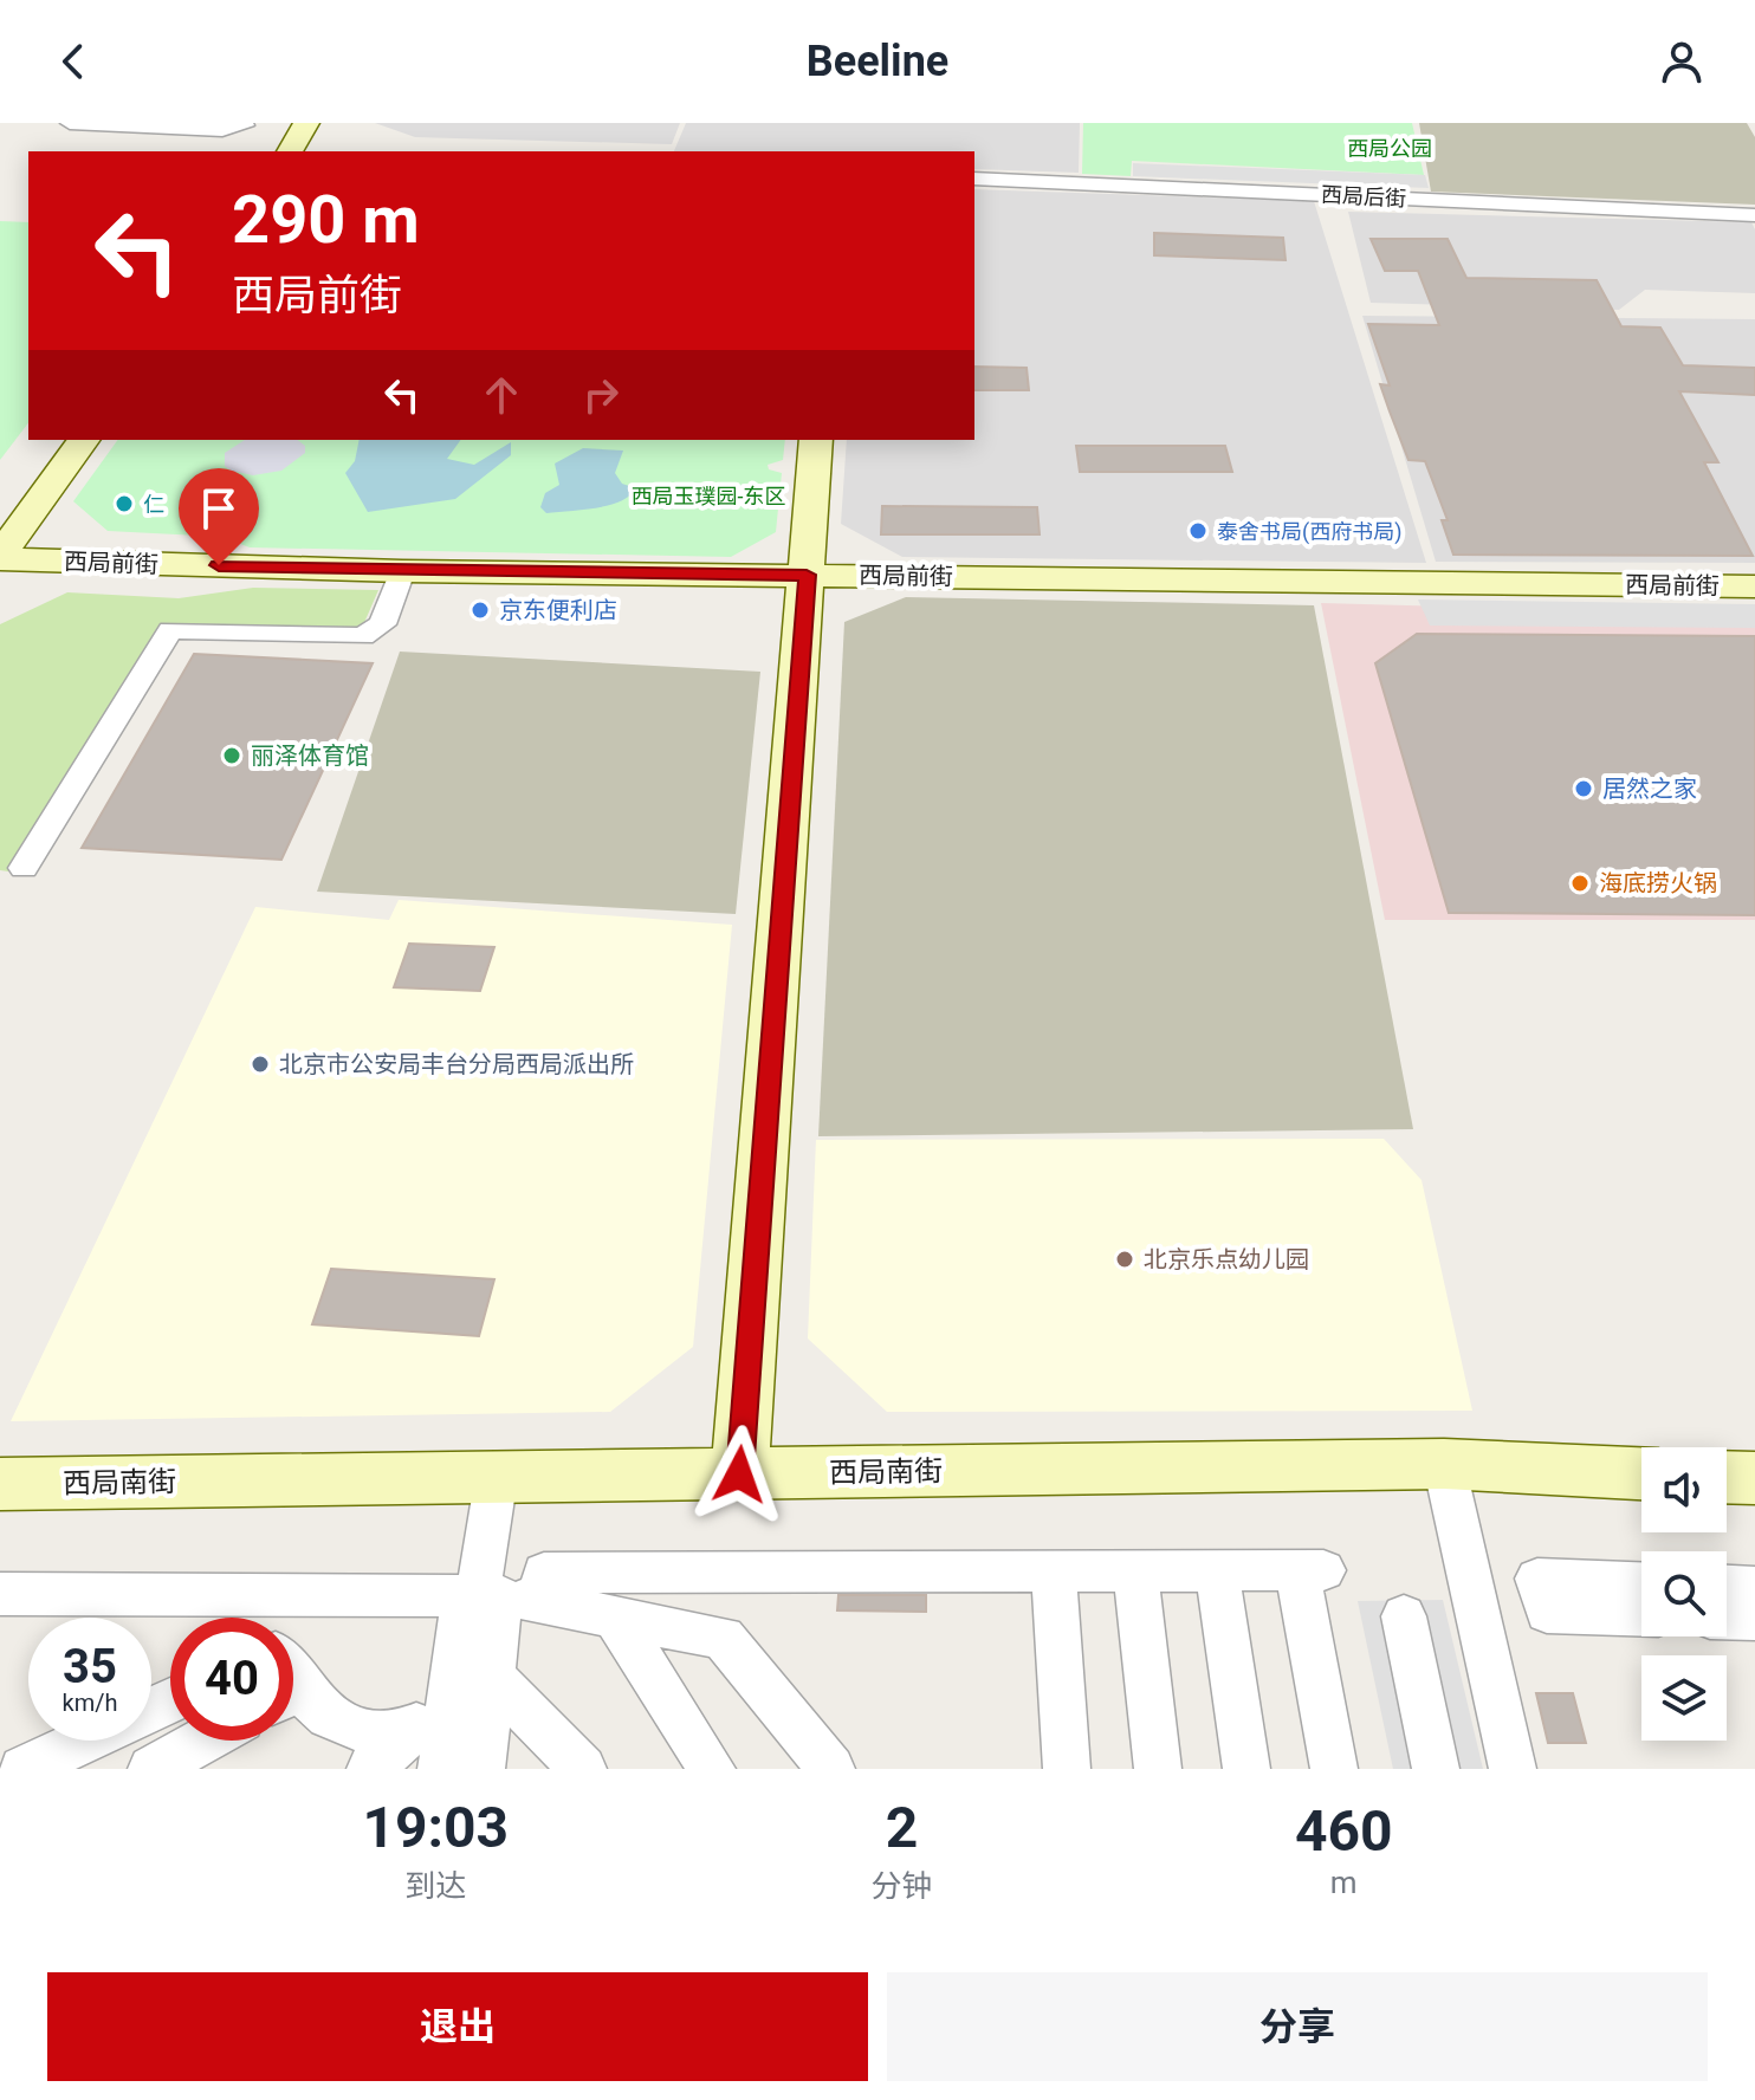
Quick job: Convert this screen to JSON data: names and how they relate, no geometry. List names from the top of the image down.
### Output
{
  "streets": {
    "street": ["西局后街", "西局前街", "西局南街"]
  },
  "parks": ["西局公园", "西局玉璞园-东区"],
  "places": [
    "仁",
    "泰舍书局(西府书局)",
    "京东便利店",
    "丽泽体育馆",
    "居然之家",
    "海底捞火锅",
    "北京市公安局丰台分局西局派出所",
    "北京乐点幼儿园"
  ],
  "page": {
    "header": "Beeline",
    "turn": ["290 m", "西局前街"],
    "speed": "35 km/h",
    "limit": "40",
    "eta": [
      "19:03",
      "到达",
      "2",
      "分钟",
      "460",
      "m"
    ],
    "buttons": ["退出", "分享"]
  }
}
